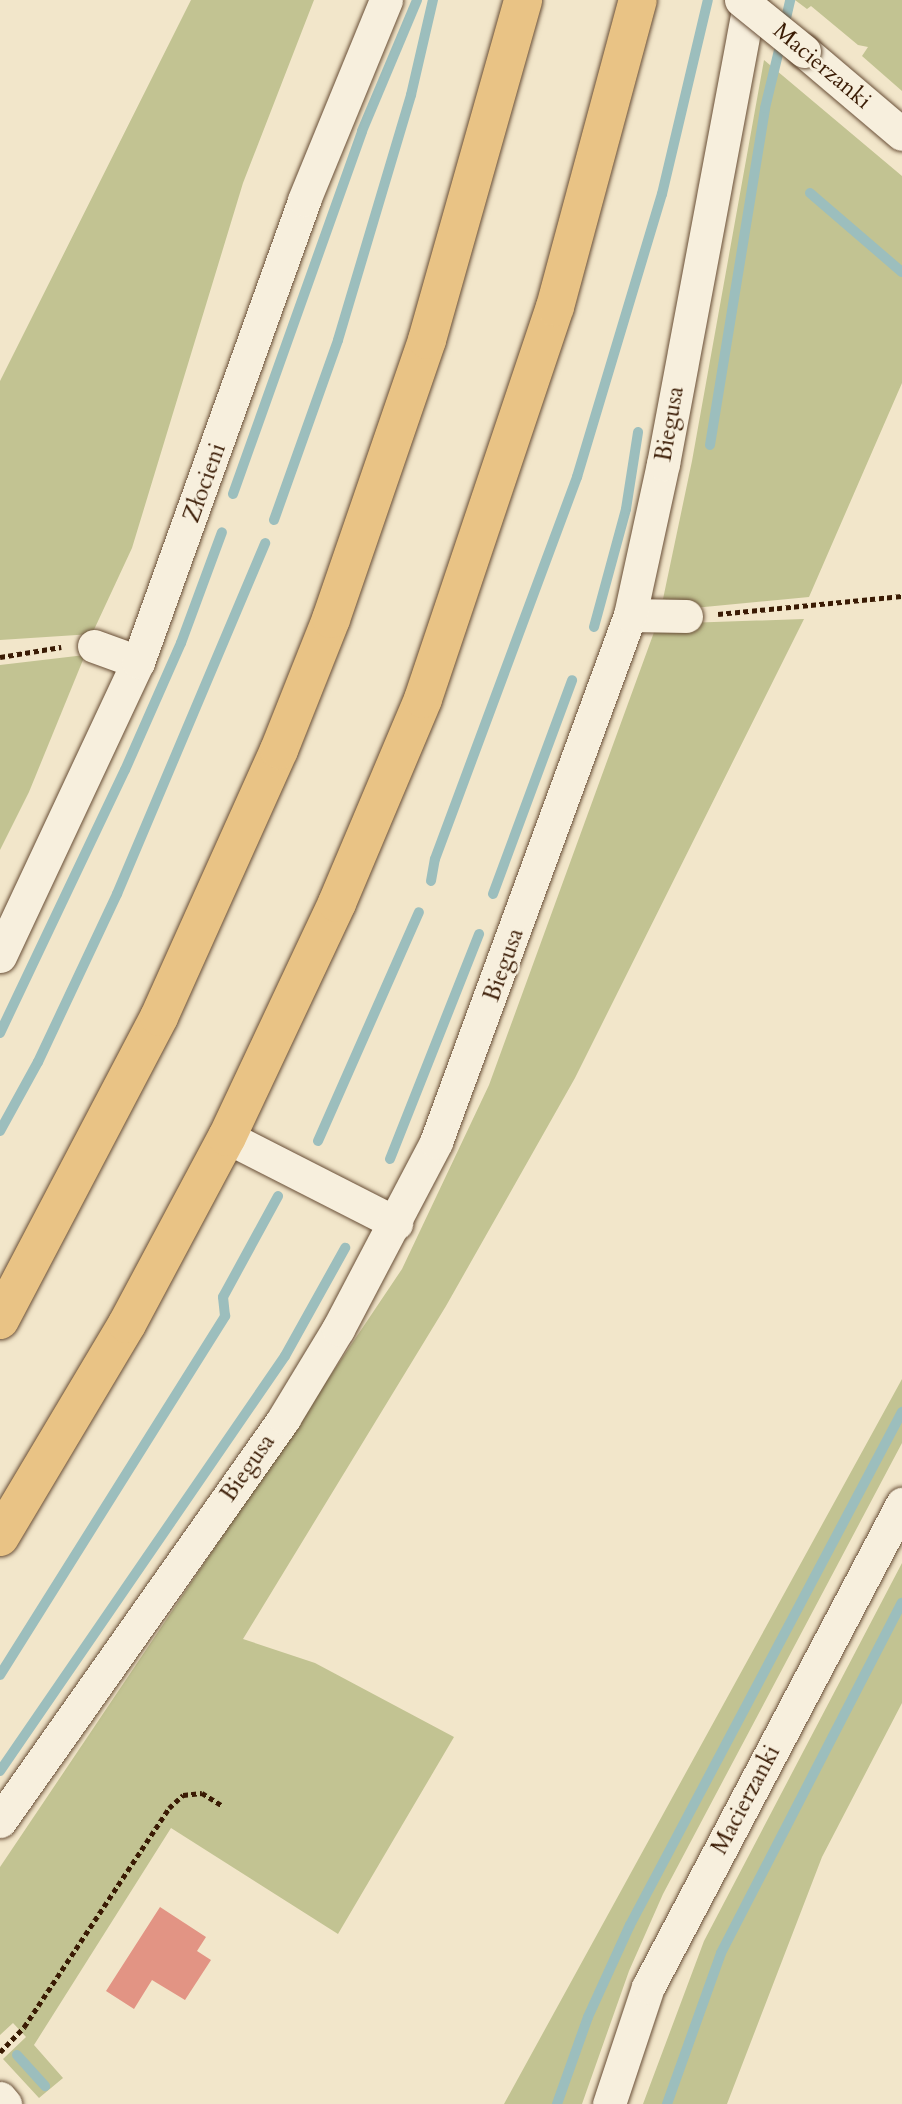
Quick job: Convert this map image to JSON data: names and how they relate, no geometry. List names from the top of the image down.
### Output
{
  "streets": {
    "street": ["Macierzanki", "Biegusa", "Złocieni"]
  }
}
